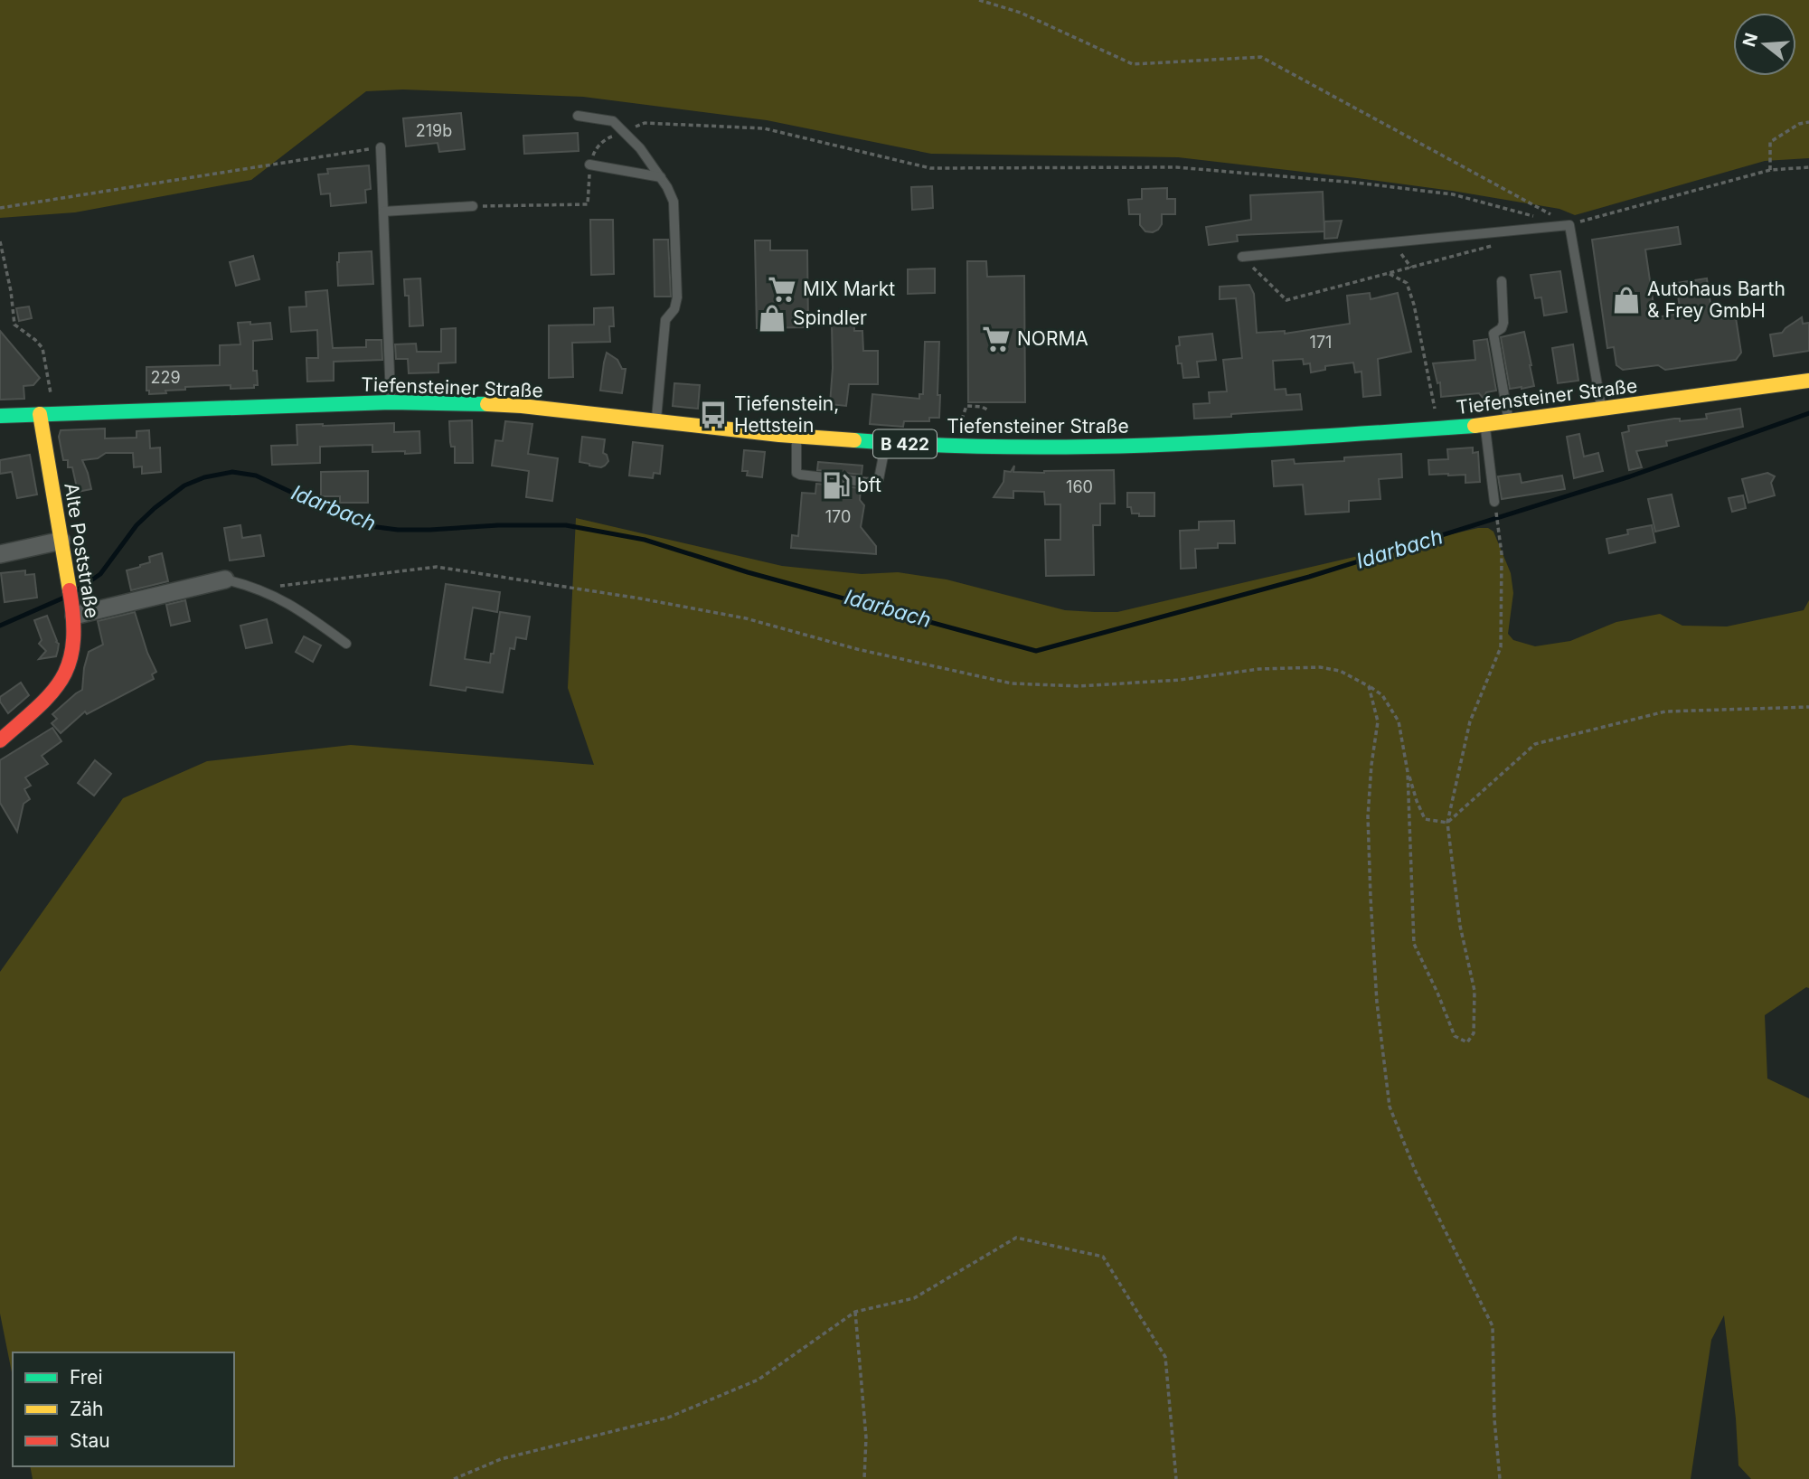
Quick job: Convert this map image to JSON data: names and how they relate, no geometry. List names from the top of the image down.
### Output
{
  "streets": {
    "main road": ["Tiefensteiner Straße", "B 422", "Alte Poststraße"]
  },
  "crossings": [
    ["Tiefensteiner Straße", "Alte Poststraße"]
  ],
  "water": ["Idarbach"],
  "places": {
    "supermarket": ["MIX Markt", "NORMA"],
    "shop": ["Autohaus Barth & Frey GmbH", "Spindler"],
    "bus stop": ["Tiefenstein, Hettstein"],
    "fuel station": ["bft"]
  },
  "house_numbers": [
    "219b",
    "171",
    "229",
    "160",
    "170"
  ],
  "legend": ["Frei", "Zäh", "Stau"],
  "north": "left"
}
